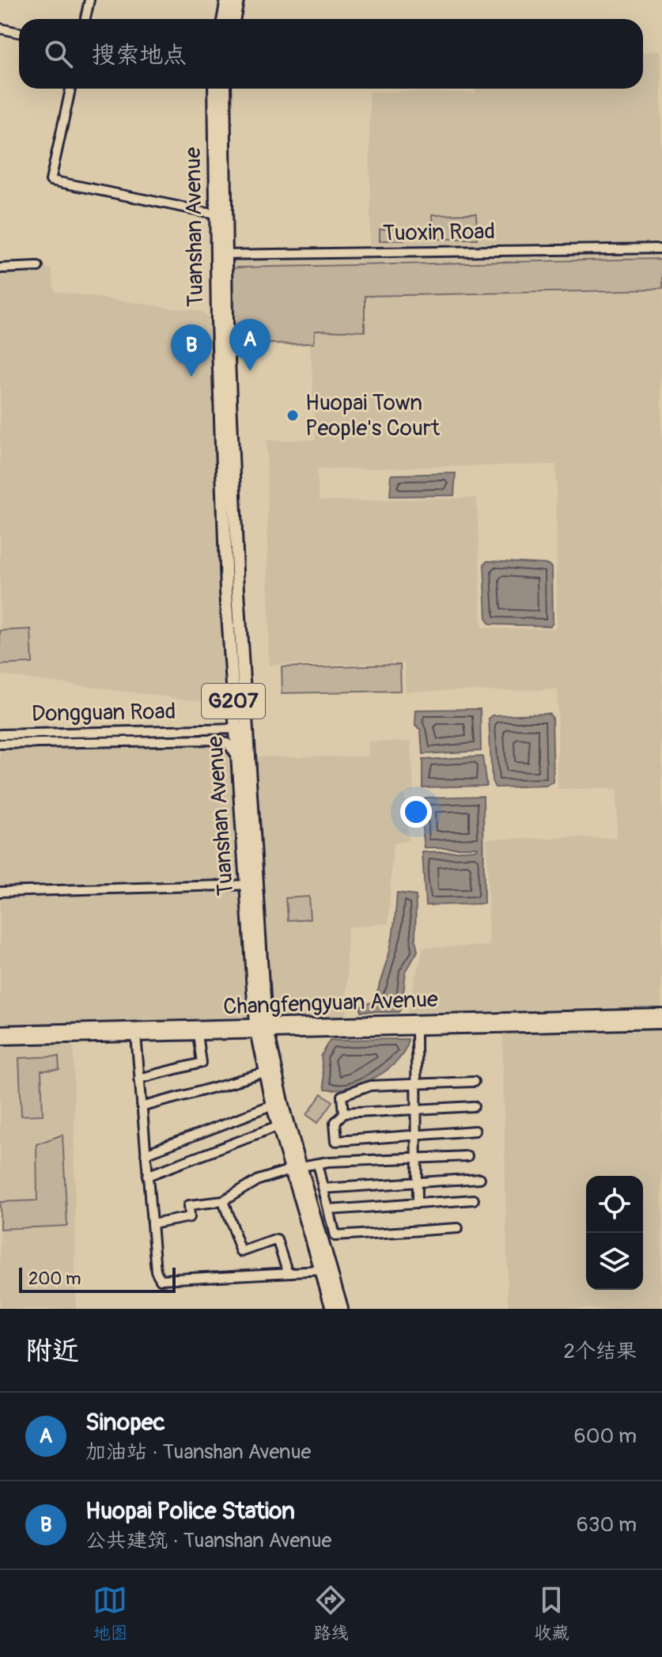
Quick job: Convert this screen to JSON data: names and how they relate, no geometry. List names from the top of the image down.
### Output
{
  "streets": {
    "highway": ["Tuanshan Avenue", "G207"],
    "main road": ["Changfengyuan Avenue"],
    "street": ["Tuoxin Road", "Dongguan Road"]
  },
  "crossings": [
    ["Tuanshan Avenue", "Tuoxin Road"],
    ["Tuanshan Avenue", "Dongguan Road"],
    ["Tuanshan Avenue", "Changfengyuan Avenue"]
  ],
  "places": ["Huopai Town People's Court"],
  "scale_bar": "200 m",
  "page": {
    "search": "搜索地点",
    "pins": ["A", "B"],
    "scale": "200 m",
    "heading": ["附近", "2个结果"],
    "list": [
      {
        "mark": "A",
        "name": "Sinopec",
        "note": "加油站 · Tuanshan Avenue",
        "value": "600 m"
      },
      {
        "mark": "B",
        "name": "Huopai Police Station",
        "note": "公共建筑 · Tuanshan Avenue",
        "value": "630 m"
      }
    ],
    "nav": ["地图", "路线", "收藏"]
  }
}
